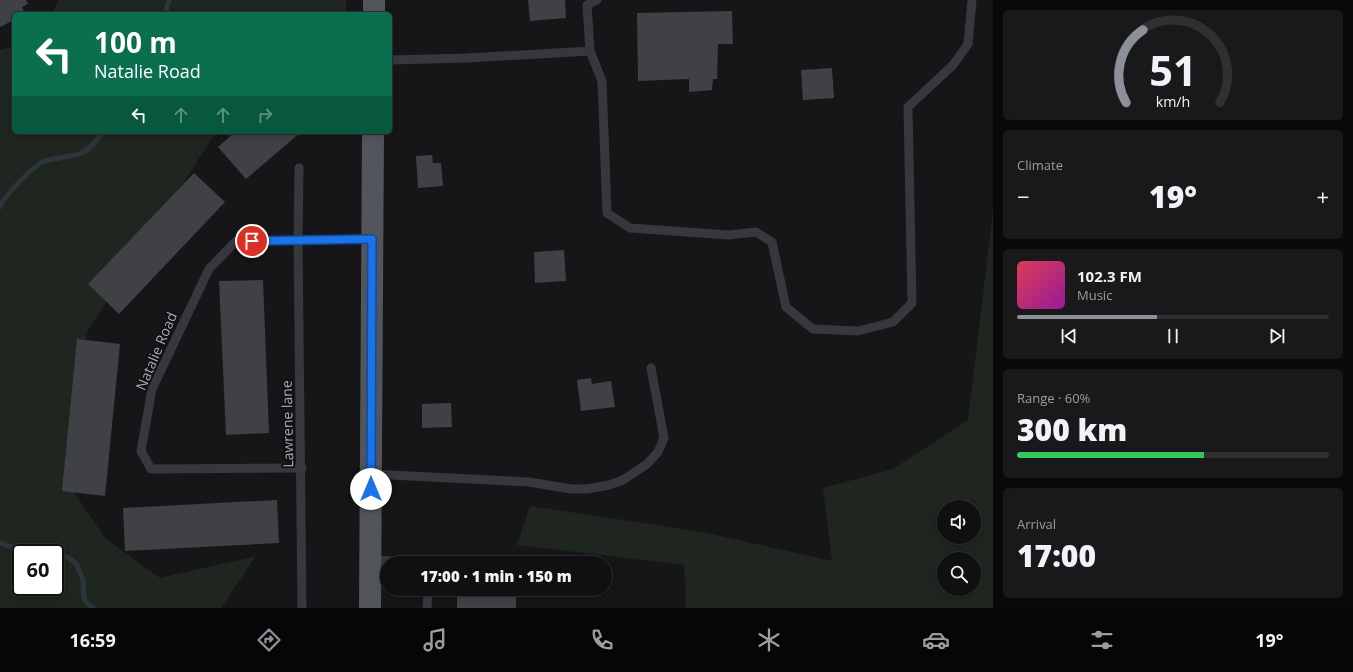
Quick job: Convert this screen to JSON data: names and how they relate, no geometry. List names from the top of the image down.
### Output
{
  "streets": {
    "lane": ["Natalie Road", "Lawrene lane"]
  },
  "crossings": [
    ["Natalie Road", "Lawrene lane"]
  ],
  "page": {
    "turn": ["100 m", "Natalie Road"],
    "tile": [
      "Climate",
      ["Range · 60%", "300 km"],
      ["Arrival", "17:00"]
    ],
    "heat": ["−", "19°", "+"],
    "song": ["102.3 FM", "Music"],
    "limit": "60",
    "trip": "17:00 · 1 min · 150 m",
    "tabs": ["16:59", "19°"],
    "gauge": ["51", "km/h"]
  }
}
